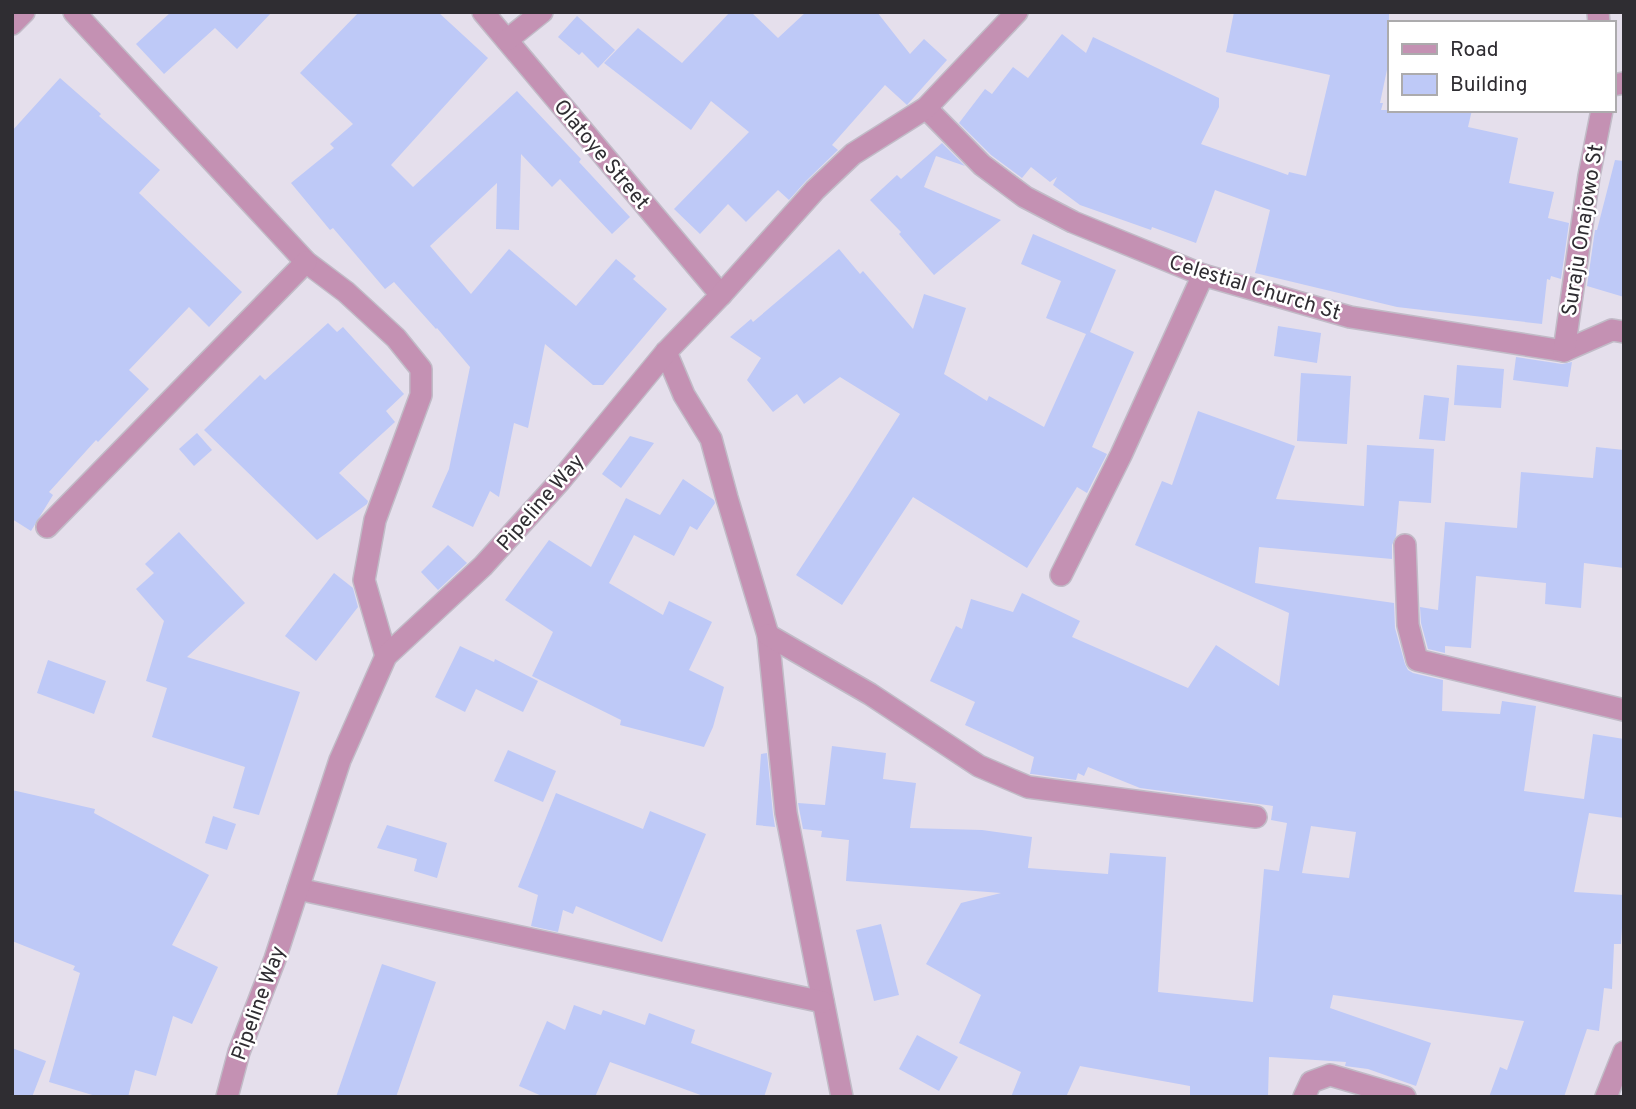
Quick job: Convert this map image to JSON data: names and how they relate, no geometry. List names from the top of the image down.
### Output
{
  "streets": {
    "street": [
      "Olatoye Street",
      "Suraju Onajowo St",
      "Celestial Church St",
      "Pipeline Way"
    ]
  },
  "crossings": [
    ["Olatoye Street", "Pipeline Way"],
    ["Suraju Onajowo St", "Celestial Church St"],
    ["Celestial Church St", "Pipeline Way"]
  ],
  "legend": ["Road", "Building"]
}
